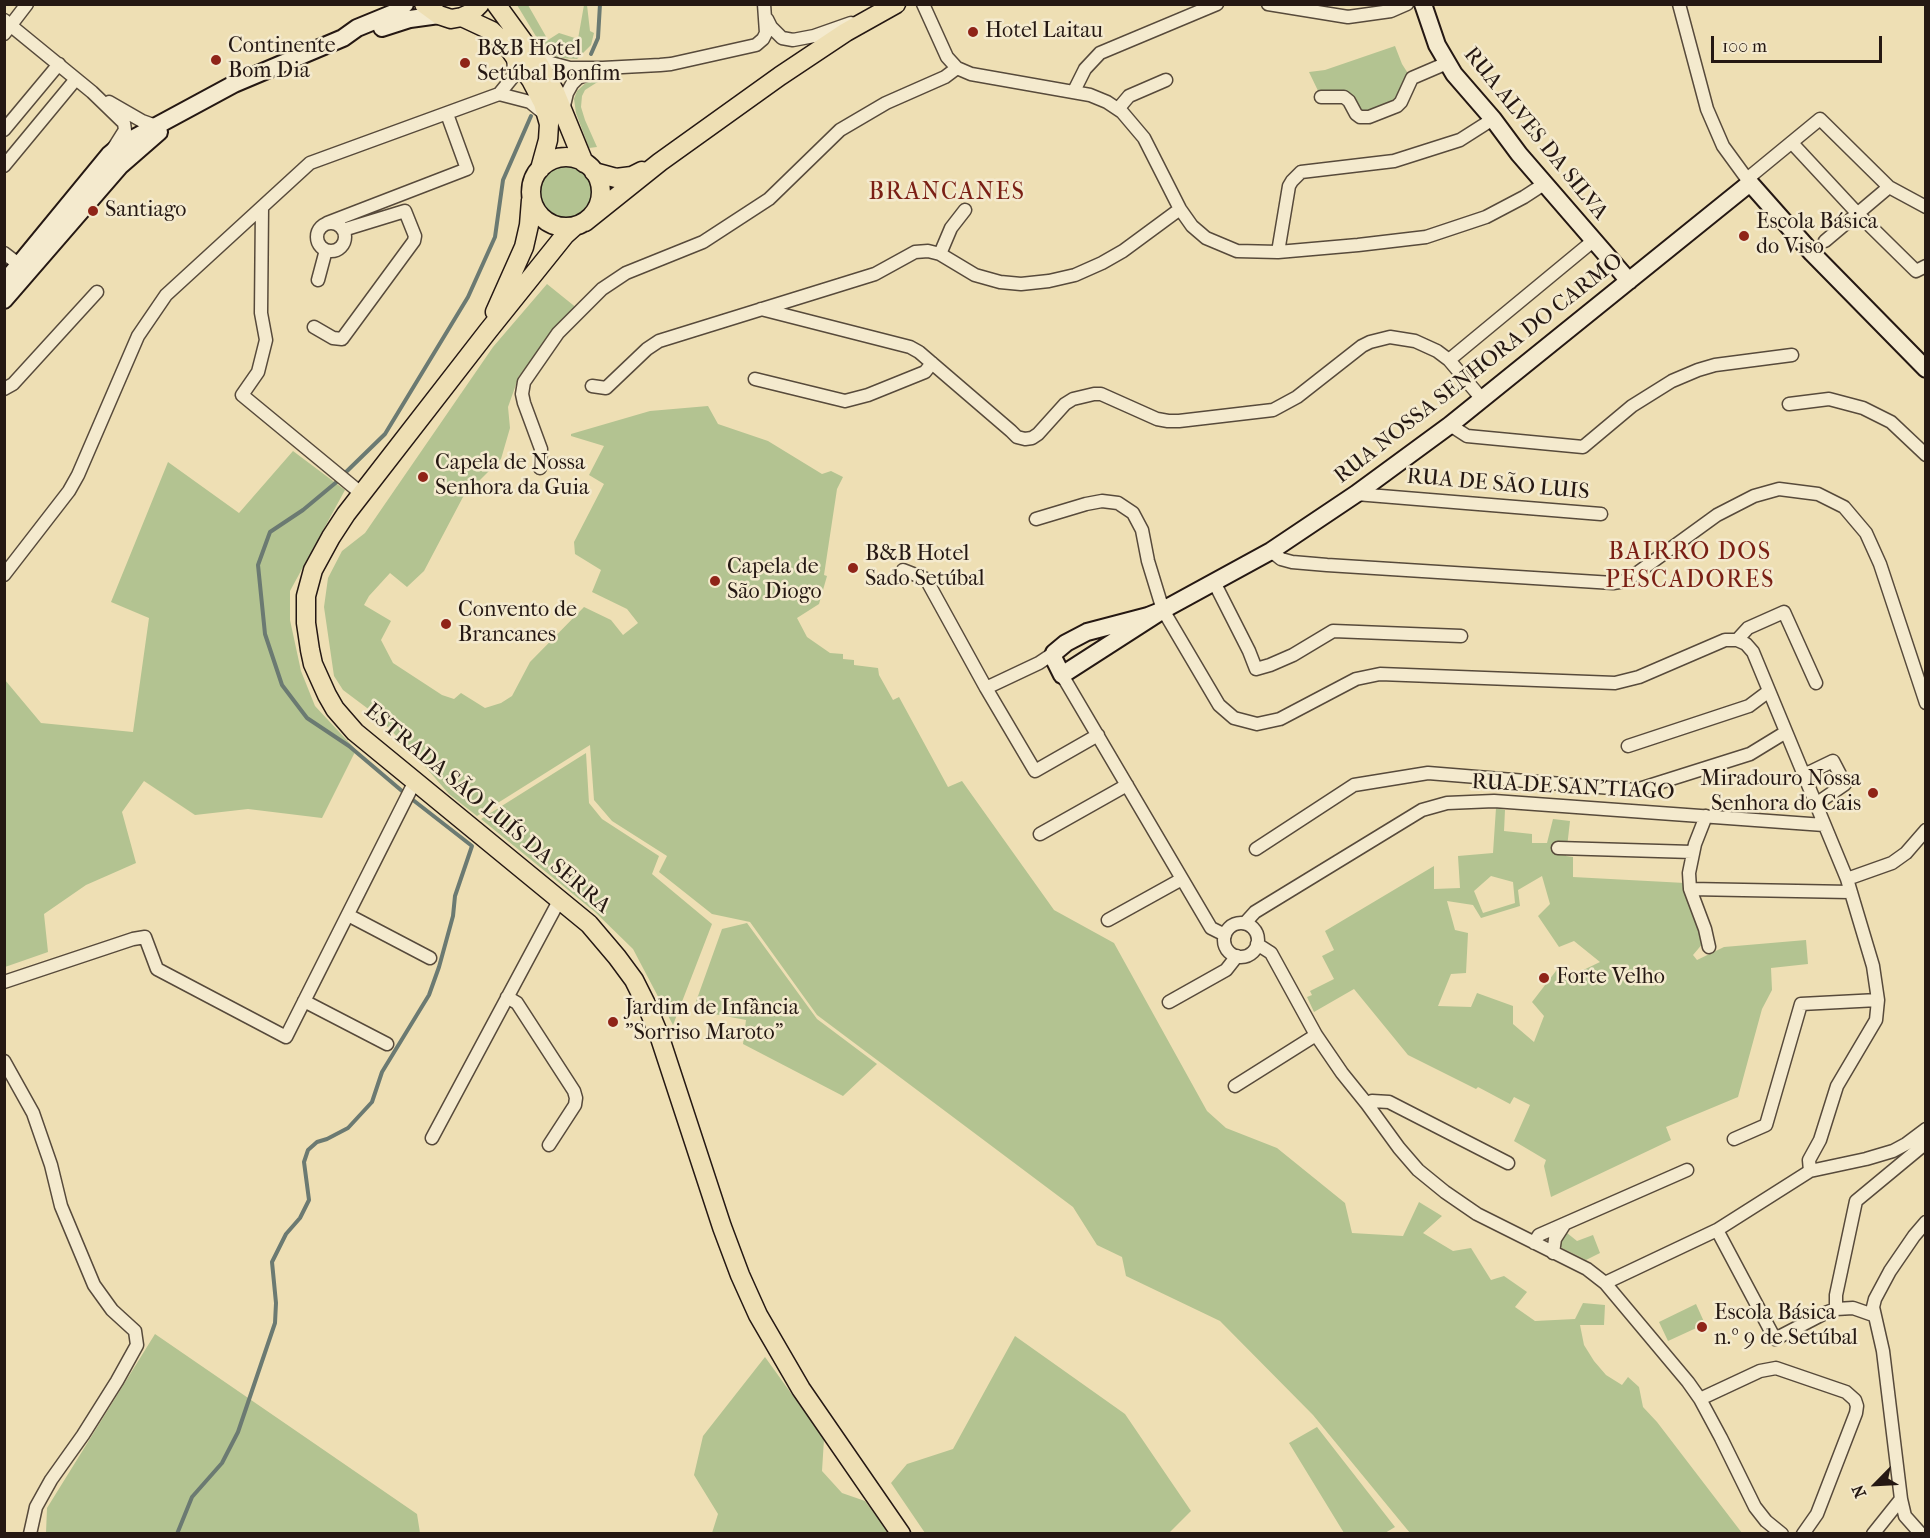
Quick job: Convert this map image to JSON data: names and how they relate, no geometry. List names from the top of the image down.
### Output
{
  "streets": {
    "main road": ["ESTRADA SÃO LUÍS DA SERRA"],
    "street": [
      "RUA ALVES DA SILVA",
      "RUA NOSSA SENHORA DO CARMO",
      "RUA DE SÃO LUIS",
      "RUA DE SAN'TIAGO"
    ]
  },
  "crossings": [
    ["RUA ALVES DA SILVA", "RUA NOSSA SENHORA DO CARMO"],
    ["RUA NOSSA SENHORA DO CARMO", "RUA DE SÃO LUIS"]
  ],
  "districts": ["BRANCANES", "BAIRRO DOS PESCADORES"],
  "places": [
    "Hotel Laitau",
    "Continente Bom Dia",
    "B&B Hotel Setúbal Bonfim",
    "Santiago",
    "Escola Básica do Viso",
    "Capela de Nossa Senhora da Guia",
    "B&B Hotel Sado Setúbal",
    "Capela de São Diogo",
    "Convento de Brancanes",
    "Miradouro Nossa Senhora do Cais",
    "Forte Velho",
    "Jardim de Infância \"Sorriso Maroto\"",
    "Escola Básica n.º 9 de Setúbal"
  ],
  "scale_bar": "100 m",
  "north": "bottom left"
}
